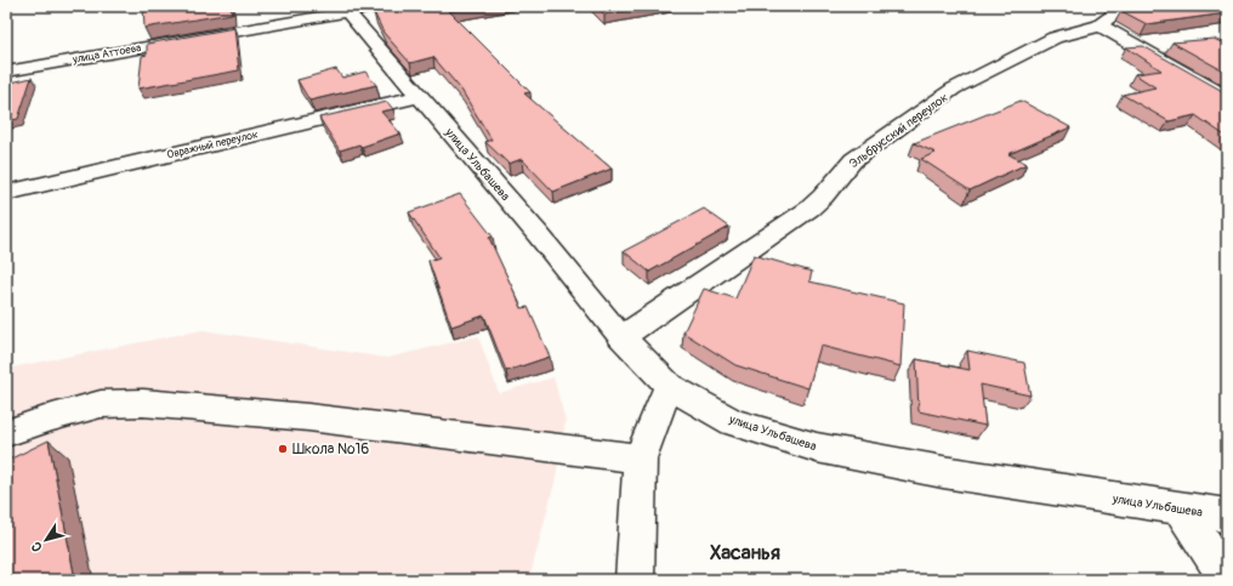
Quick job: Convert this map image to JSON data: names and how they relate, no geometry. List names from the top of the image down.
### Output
{
  "streets": {
    "street": [
      "улица Аттоева",
      "Эльбрусский переулок",
      "Овражный переулок",
      "улица Ульбашева"
    ]
  },
  "crossings": [
    ["улица Аттоева", "улица Ульбашева"],
    ["Эльбрусский переулок", "улица Ульбашева"],
    ["Овражный переулок", "улица Ульбашева"]
  ],
  "districts": ["Хасанья"],
  "places": ["Школа №16"],
  "north": "bottom left"
}
